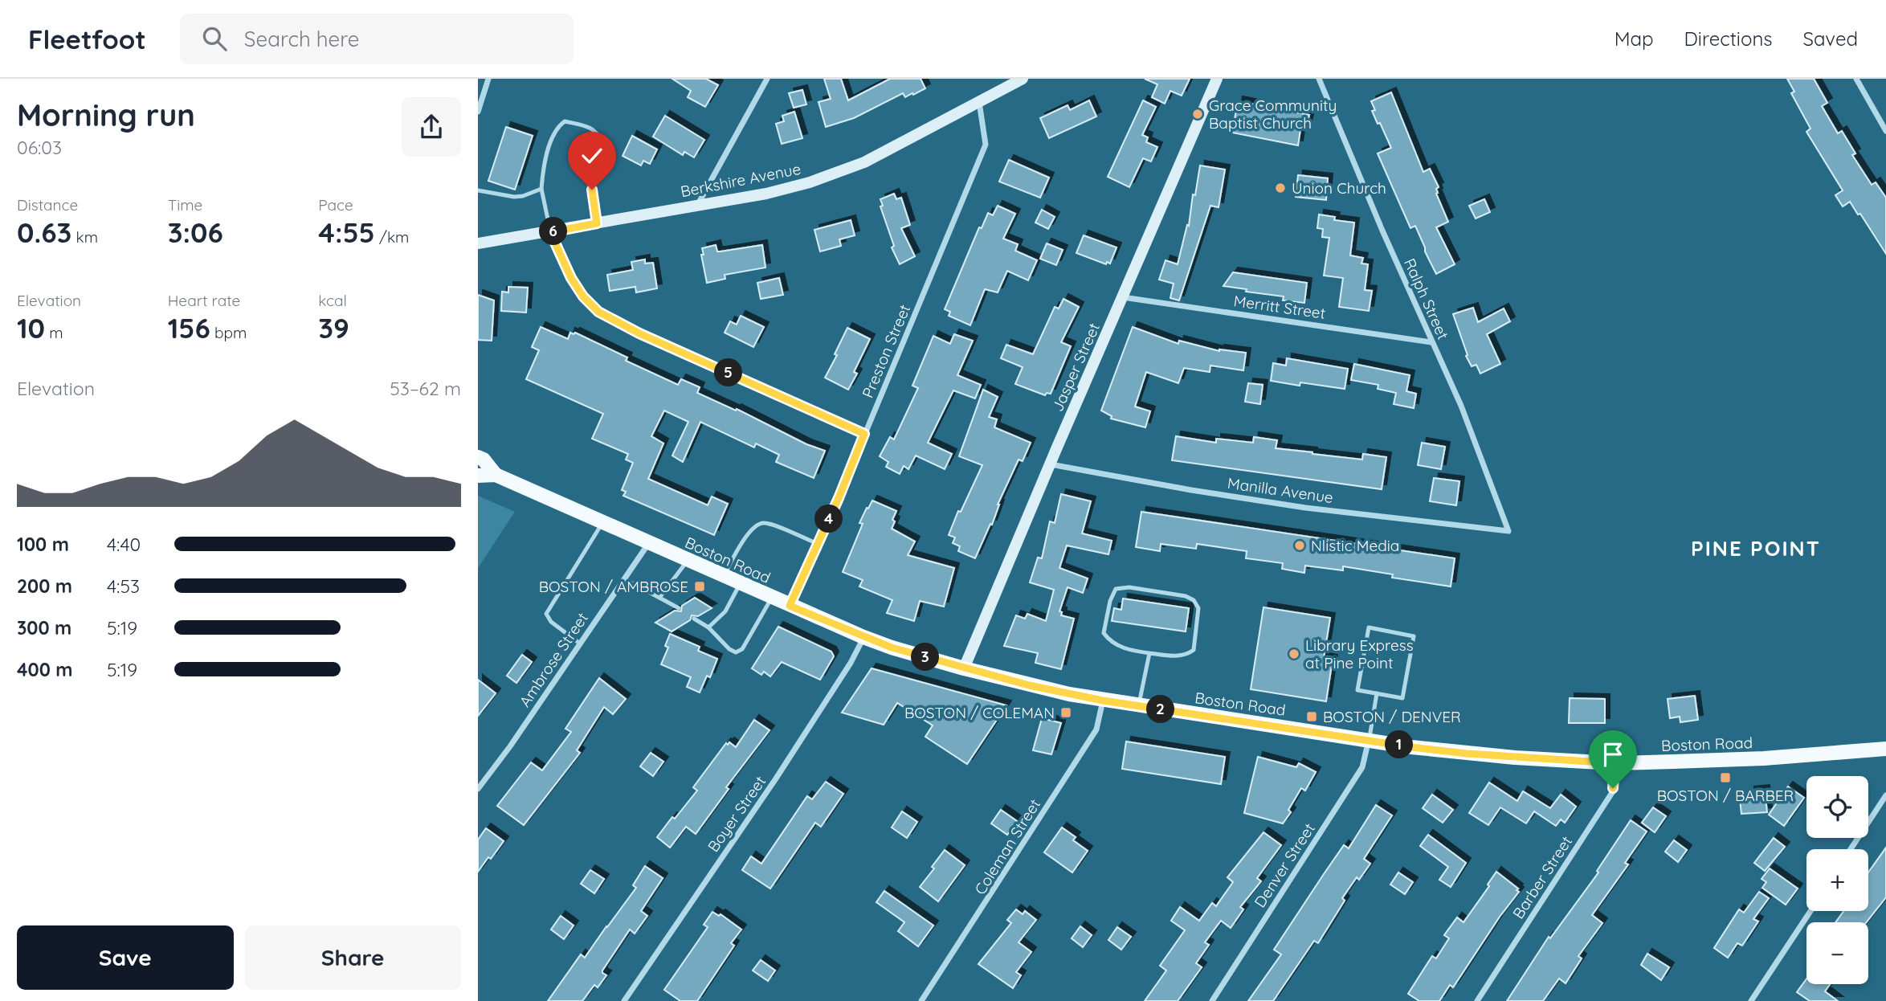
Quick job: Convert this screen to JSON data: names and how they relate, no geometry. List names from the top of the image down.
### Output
{
  "streets": {
    "main road": ["Berkshire Avenue", "Jasper Street", "Boston Road"],
    "street": [
      "Ralph Street",
      "Merritt Street",
      "Preston Street",
      "Manilla Avenue",
      "Ambrose Street",
      "Boyer Street",
      "Coleman Street",
      "Denver Street",
      "Barber Street"
    ]
  },
  "crossings": [
    ["Berkshire Avenue", "Preston Street"],
    ["Ralph Street", "Merritt Street"],
    ["Ralph Street", "Manilla Avenue"],
    ["Merritt Street", "Jasper Street"],
    ["Preston Street", "Boston Road"],
    ["Jasper Street", "Manilla Avenue"],
    ["Jasper Street", "Boston Road"],
    ["Boston Road", "Ambrose Street"],
    ["Boston Road", "Boyer Street"],
    ["Boston Road", "Coleman Street"],
    ["Boston Road", "Denver Street"],
    ["Boston Road", "Barber Street"]
  ],
  "districts": ["PINE POINT"],
  "places": {
    "other": [
      "Grace Community Baptist Church",
      "Union Church",
      "Nlistic Media",
      "Library Express at Pine Point"
    ],
    "transit": [
      "BOSTON / AMBROSE",
      "BOSTON / COLEMAN",
      "BOSTON / DENVER",
      "BOSTON / BARBER"
    ]
  },
  "page": {
    "header": "Fleetfoot",
    "search": "Search here",
    "nav": ["Map", "Directions", "Saved"],
    "heading": ["Morning run", "06:03"],
    "stats": [
      ["Distance", "0.63 km"],
      ["Time", "3:06"],
      ["Pace", "4:55 /km"],
      ["Elevation", "10 m"],
      ["Heart rate", "156 bpm"],
      ["kcal", "39"]
    ],
    "pins": [
      "6",
      "5",
      "4",
      "3",
      "2",
      "1"
    ],
    "chart": ["Elevation", "53–62 m"],
    "list": [
      {
        "name": "100 m",
        "note": "4:40"
      },
      {
        "name": "200 m",
        "note": "4:53"
      },
      {
        "name": "300 m",
        "note": "5:19"
      },
      {
        "name": "400 m",
        "note": "5:19"
      }
    ],
    "map_buttons": ["+", "−"],
    "buttons": ["Save", "Share"]
  }
}
